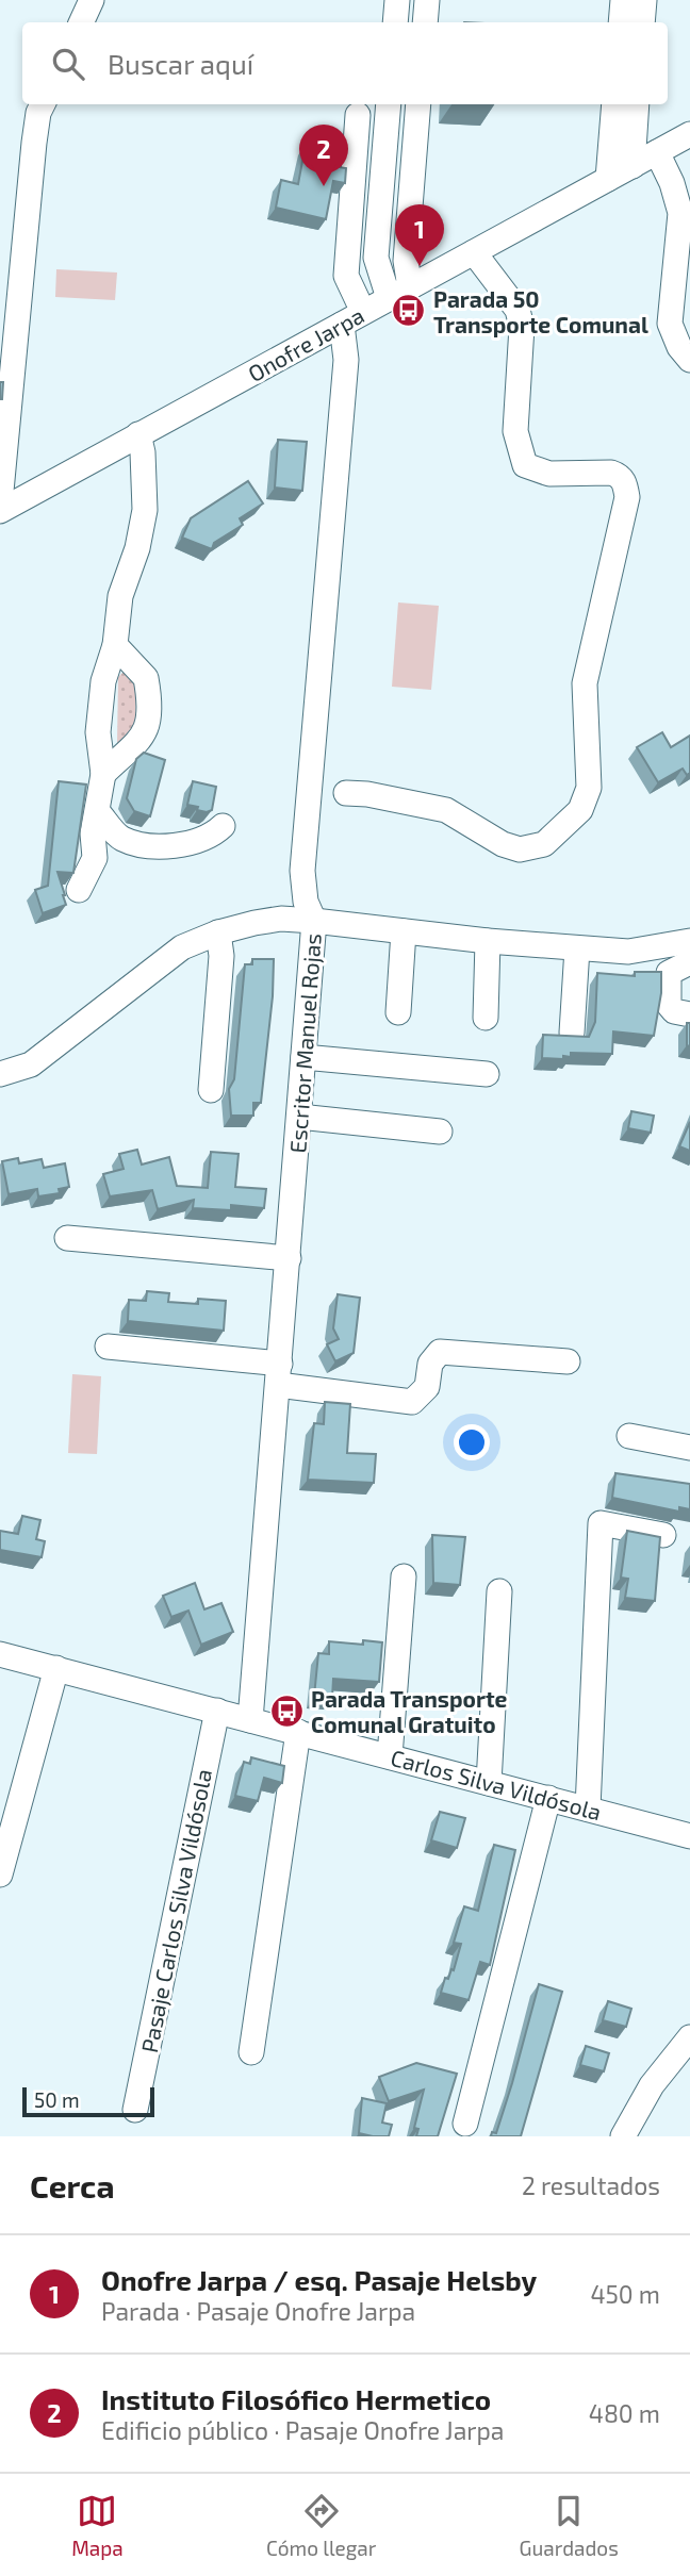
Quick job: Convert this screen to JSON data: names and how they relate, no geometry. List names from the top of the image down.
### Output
{
  "streets": {
    "street": [
      "Onofre Jarpa",
      "Escritor Manuel Rojas",
      "Carlos Silva Vildósola",
      "Pasaje Carlos Silva Vildósola"
    ]
  },
  "crossings": [
    ["Onofre Jarpa", "Escritor Manuel Rojas"],
    ["Escritor Manuel Rojas", "Carlos Silva Vildósola"],
    ["Carlos Silva Vildósola", "Pasaje Carlos Silva Vildósola"]
  ],
  "places": {
    "bus stop": ["Parada 50 Transporte Comunal", "Parada Transporte Comunal Gratuito"]
  },
  "scale_bar": "50 m",
  "page": {
    "search": "Buscar aquí",
    "pins": ["2", "1"],
    "scale": "50 m",
    "heading": ["Cerca", "2 resultados"],
    "list": [
      {
        "mark": "1",
        "name": "Onofre Jarpa / esq. Pasaje Helsby",
        "note": "Parada · Pasaje Onofre Jarpa",
        "value": "450 m"
      },
      {
        "mark": "2",
        "name": "Instituto Filosófico Hermetico",
        "note": "Edificio público · Pasaje Onofre Jarpa",
        "value": "480 m"
      }
    ],
    "nav": ["Mapa", "Cómo llegar", "Guardados"]
  }
}
